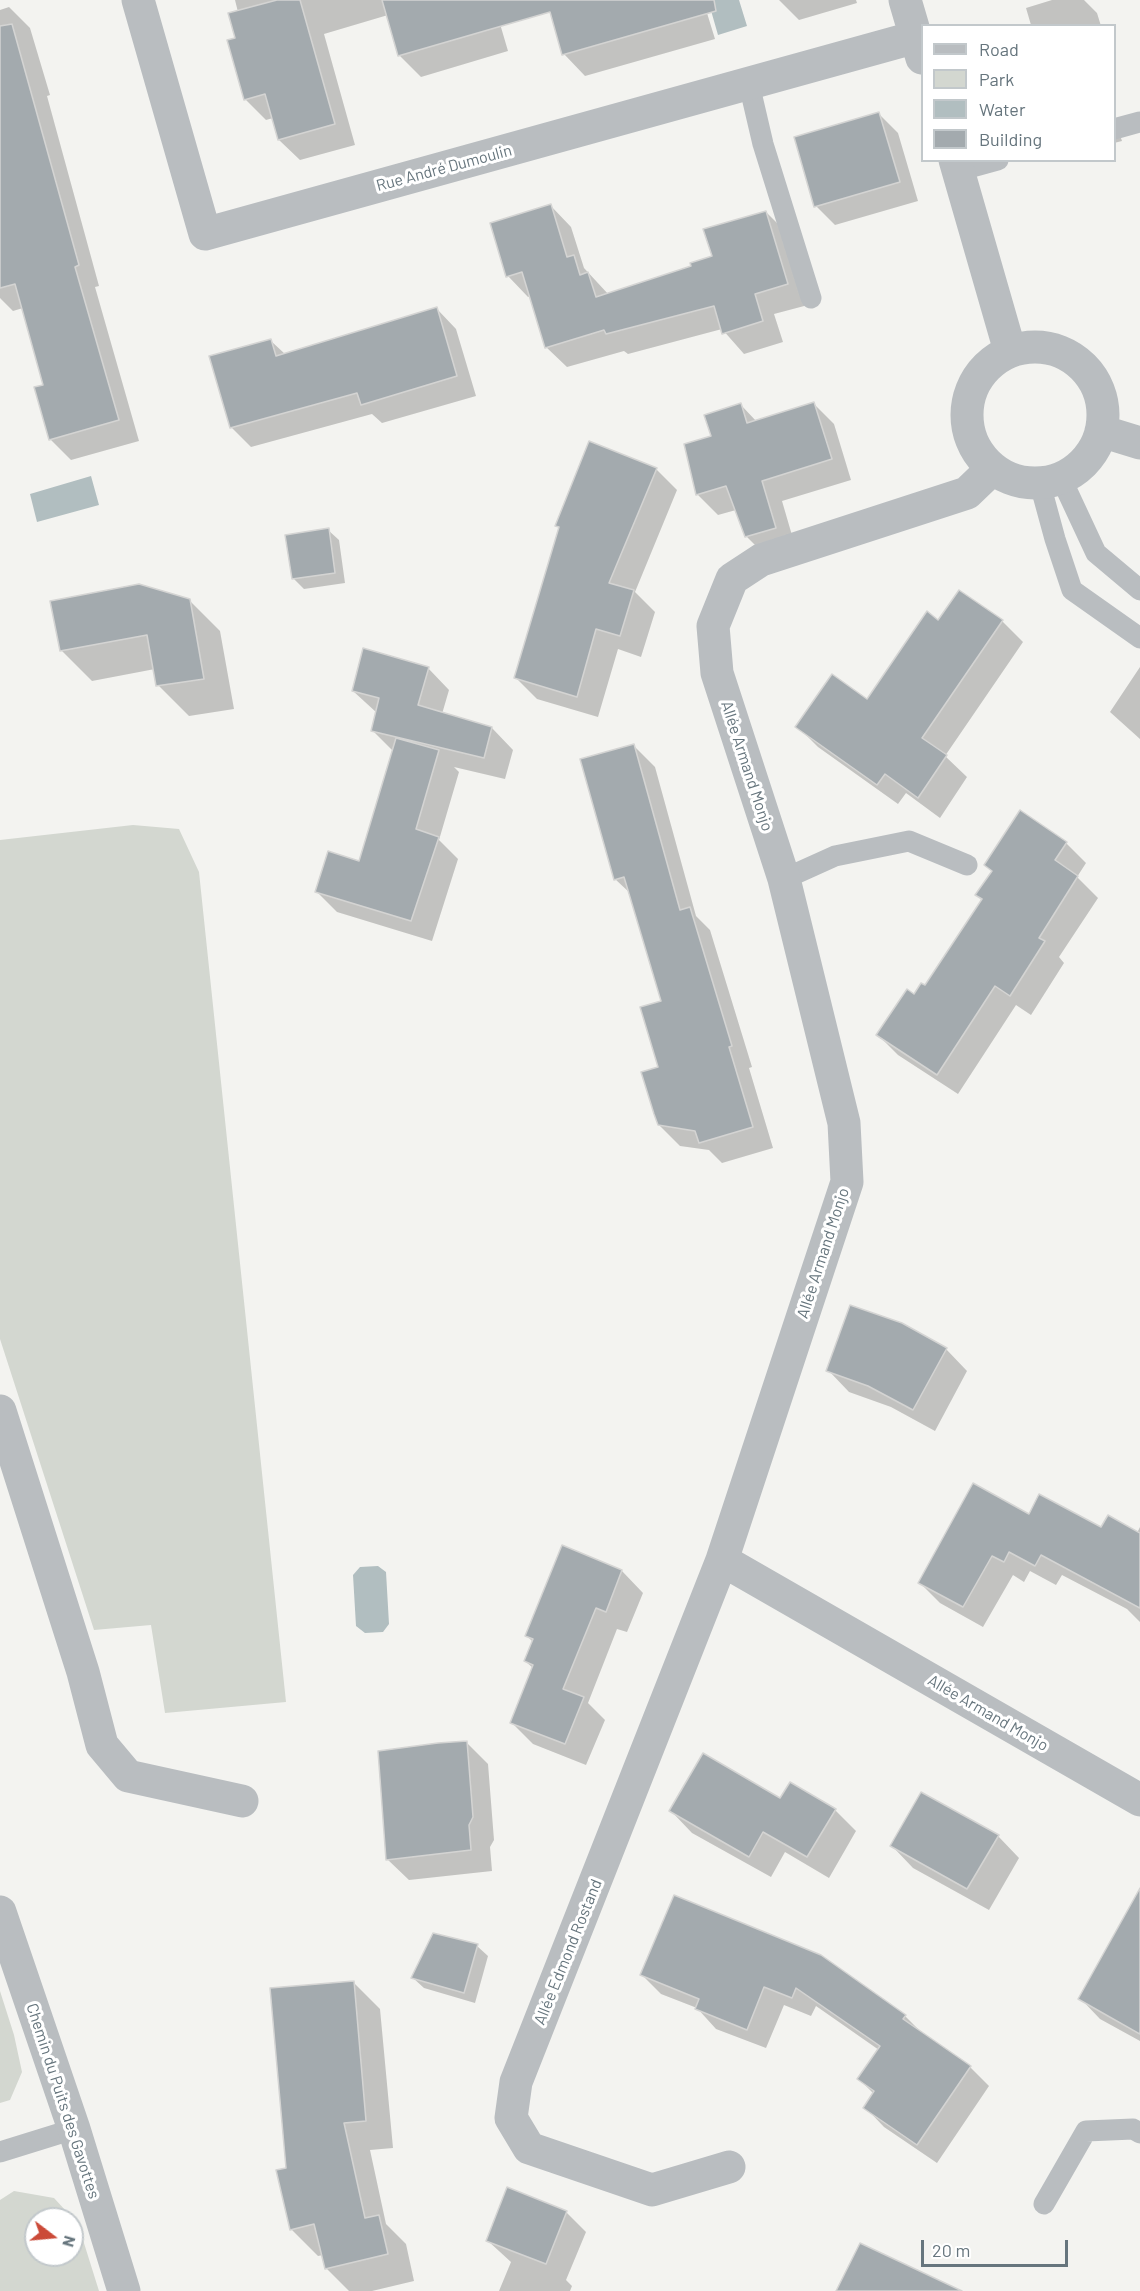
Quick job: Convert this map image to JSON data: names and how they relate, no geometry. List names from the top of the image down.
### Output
{
  "streets": {
    "street": [
      "Rue André Dumoulin",
      "Allée Armand Monjo",
      "Allée Edmond Rostand",
      "Chemin du Puits des Gavottes"
    ]
  },
  "crossings": [
    ["Allée Armand Monjo", "Allée Edmond Rostand"]
  ],
  "legend": [
    "Road",
    "Park",
    "Water",
    "Building"
  ],
  "scale_bar": "20 m",
  "north": "right"
}
